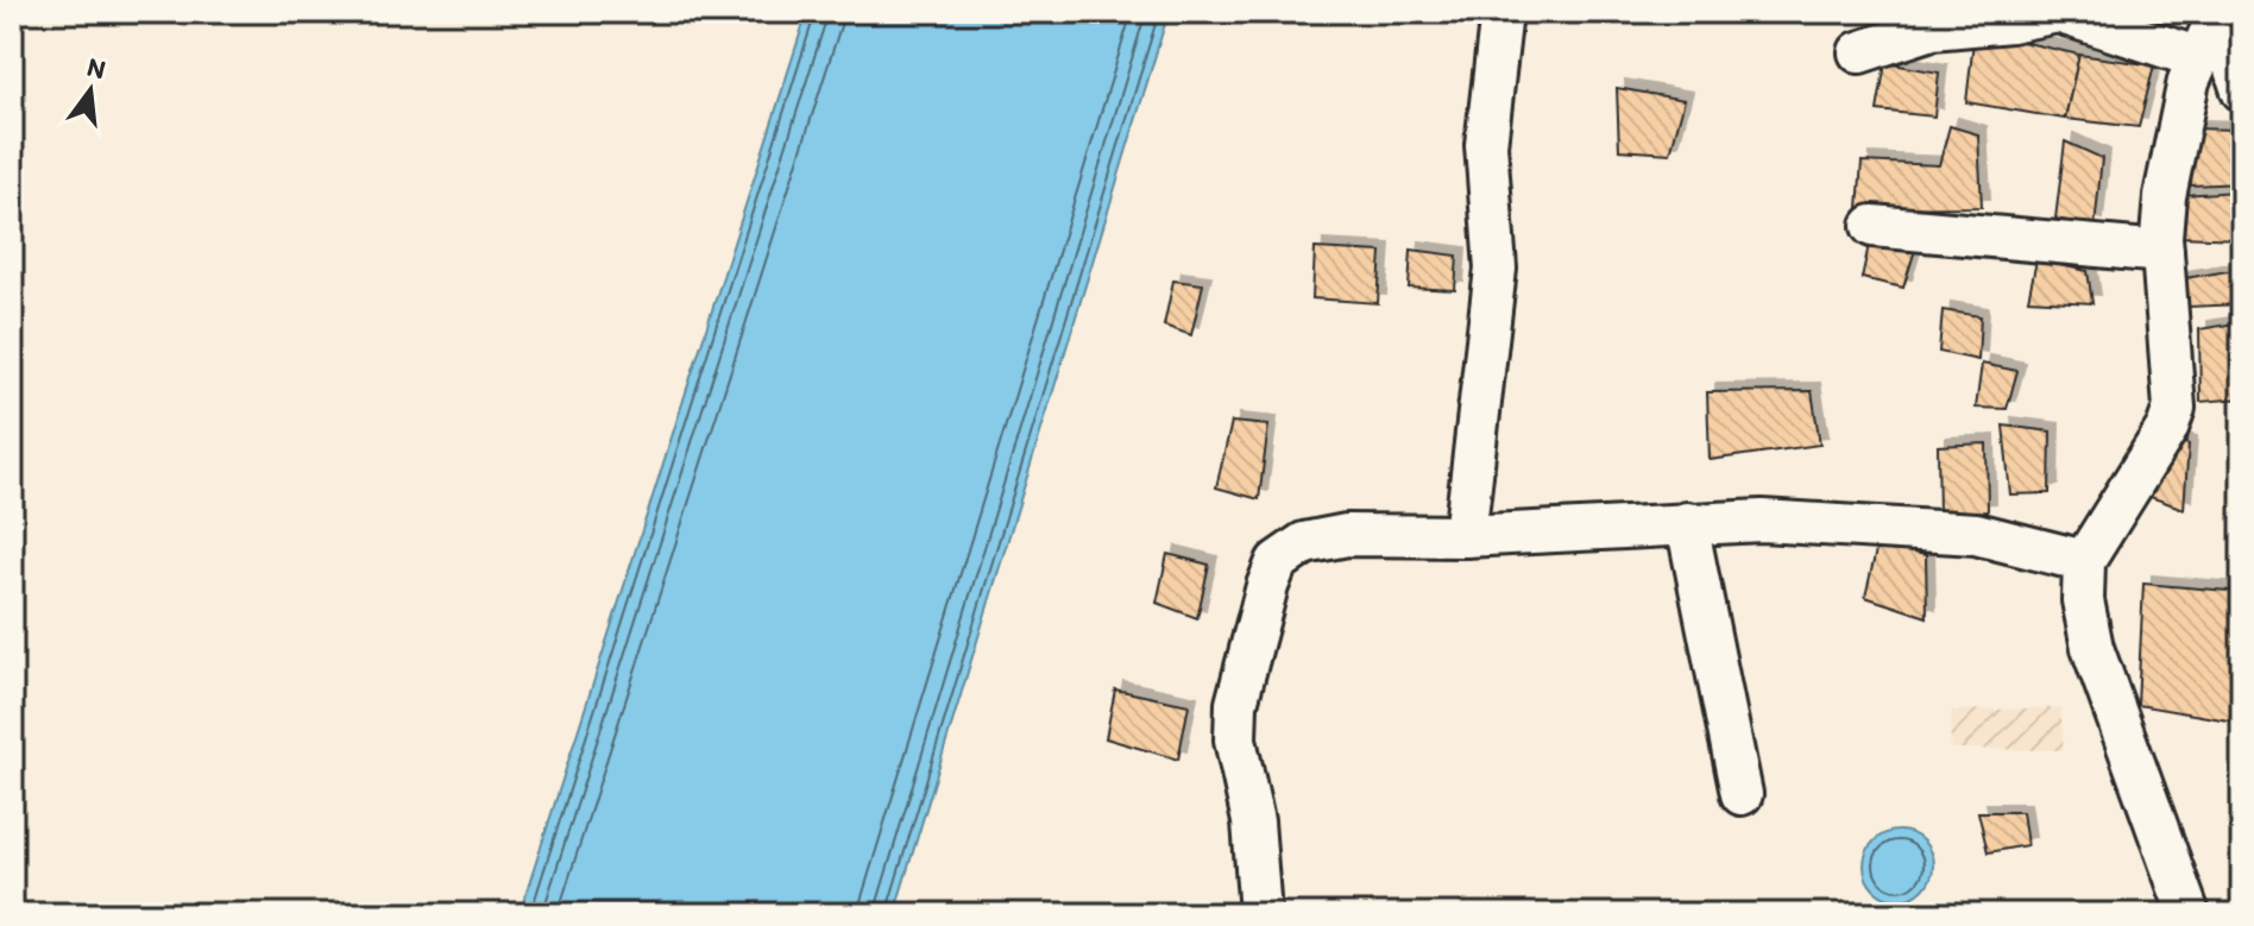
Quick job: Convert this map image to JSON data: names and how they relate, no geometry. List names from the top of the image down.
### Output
{
  "north": "top"
}
